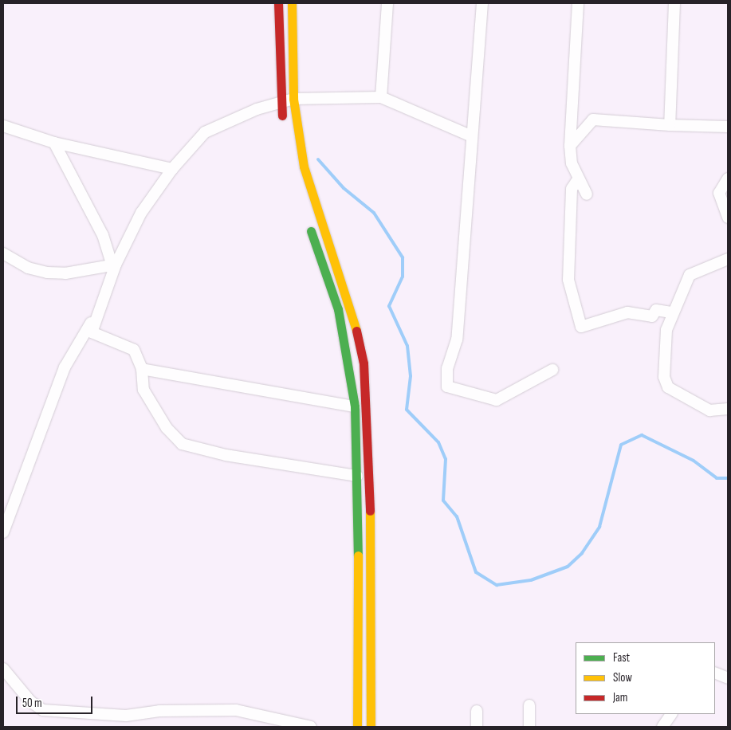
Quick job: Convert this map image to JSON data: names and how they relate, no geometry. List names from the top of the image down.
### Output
{
  "legend": ["Fast", "Slow", "Jam"],
  "scale_bar": "50 m"
}
